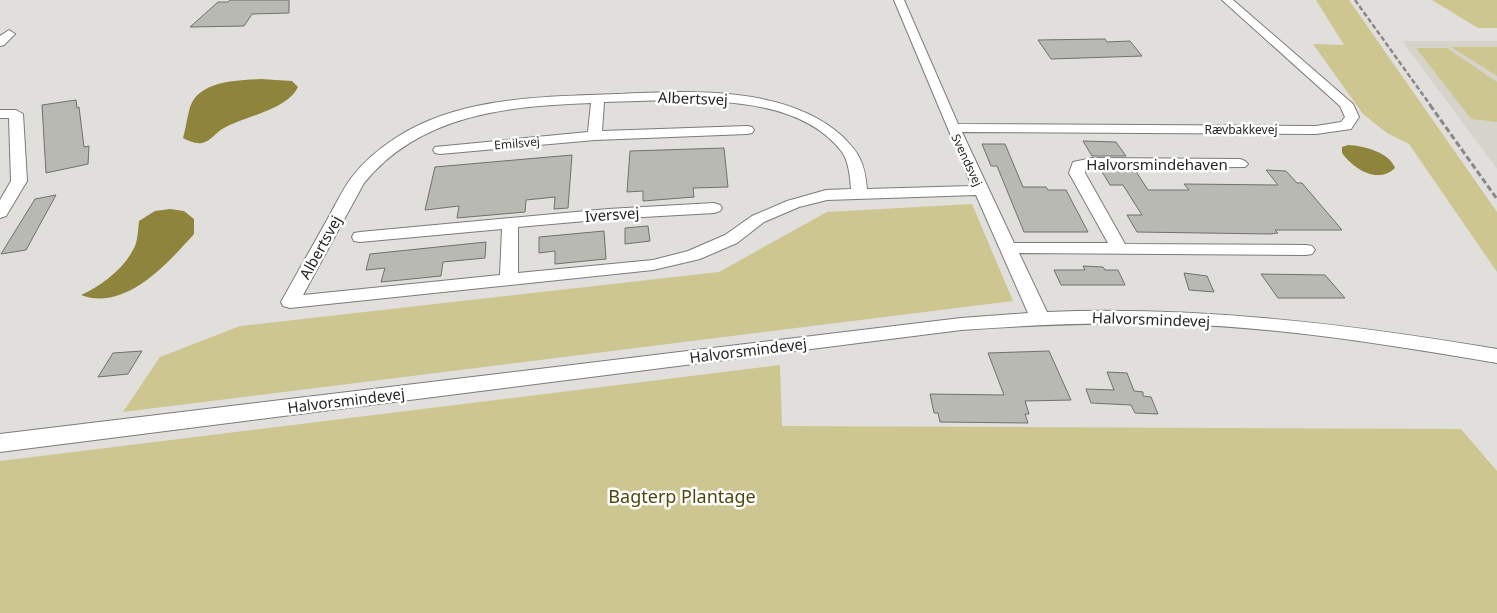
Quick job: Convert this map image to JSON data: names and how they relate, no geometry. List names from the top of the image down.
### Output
{
  "streets": {
    "street": [
      "Albertsvej",
      "Rævbakkevej",
      "Emilsvej",
      "Svendsvej",
      "Halvorsmindehaven",
      "Iversvej",
      "Halvorsmindevej"
    ]
  },
  "crossings": [
    ["Albertsvej", "Svendsvej"],
    ["Rævbakkevej", "Svendsvej"],
    ["Svendsvej", "Halvorsmindevej"]
  ],
  "parks": ["Bagterp Plantage"]
}
